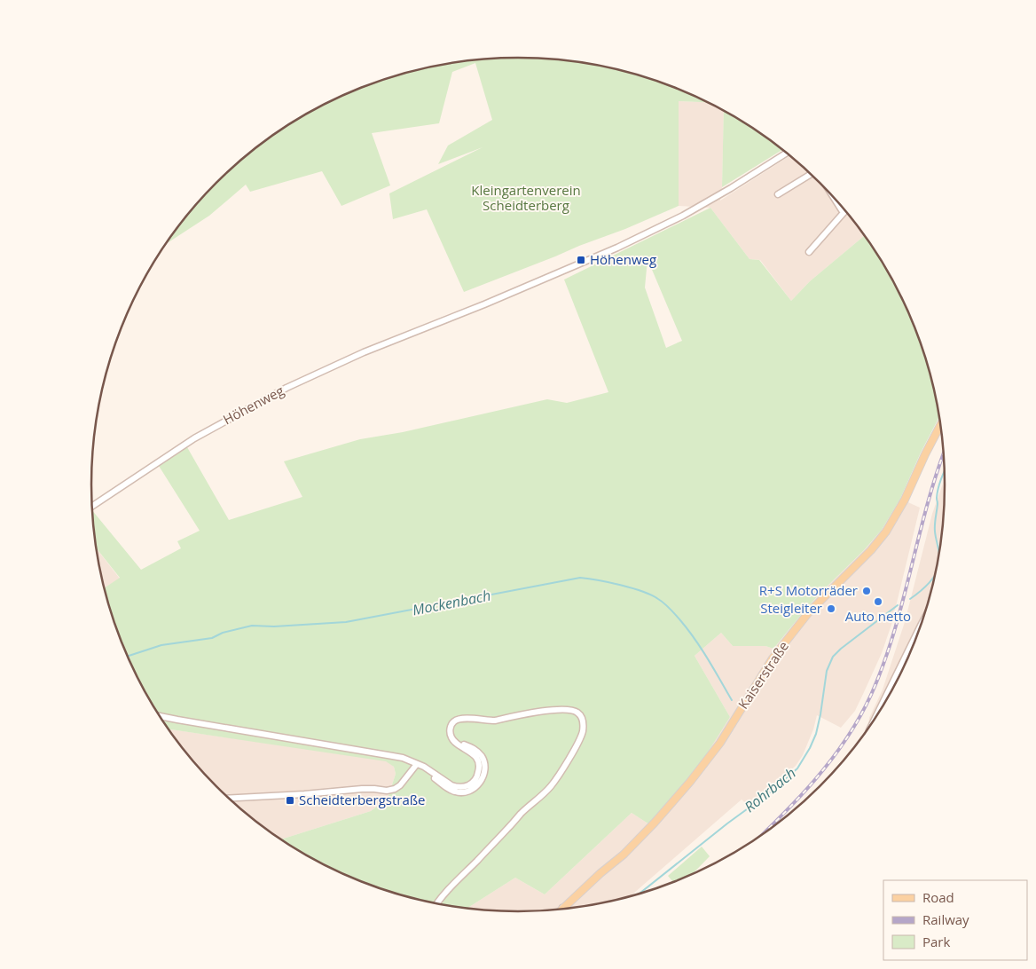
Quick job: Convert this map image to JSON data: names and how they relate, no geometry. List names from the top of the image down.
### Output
{
  "streets": {
    "main road": ["Kaiserstraße"],
    "street": ["Höhenweg"]
  },
  "water": ["Mockenbach", "Rohrbach"],
  "parks": ["Kleingartenverein Scheidterberg"],
  "places": {
    "transit": ["Höhenweg", "Scheidterbergstraße"],
    "other": ["R+S Motorräder", "Auto netto", "Steigleiter"]
  },
  "legend": ["Road", "Railway", "Park"]
}
